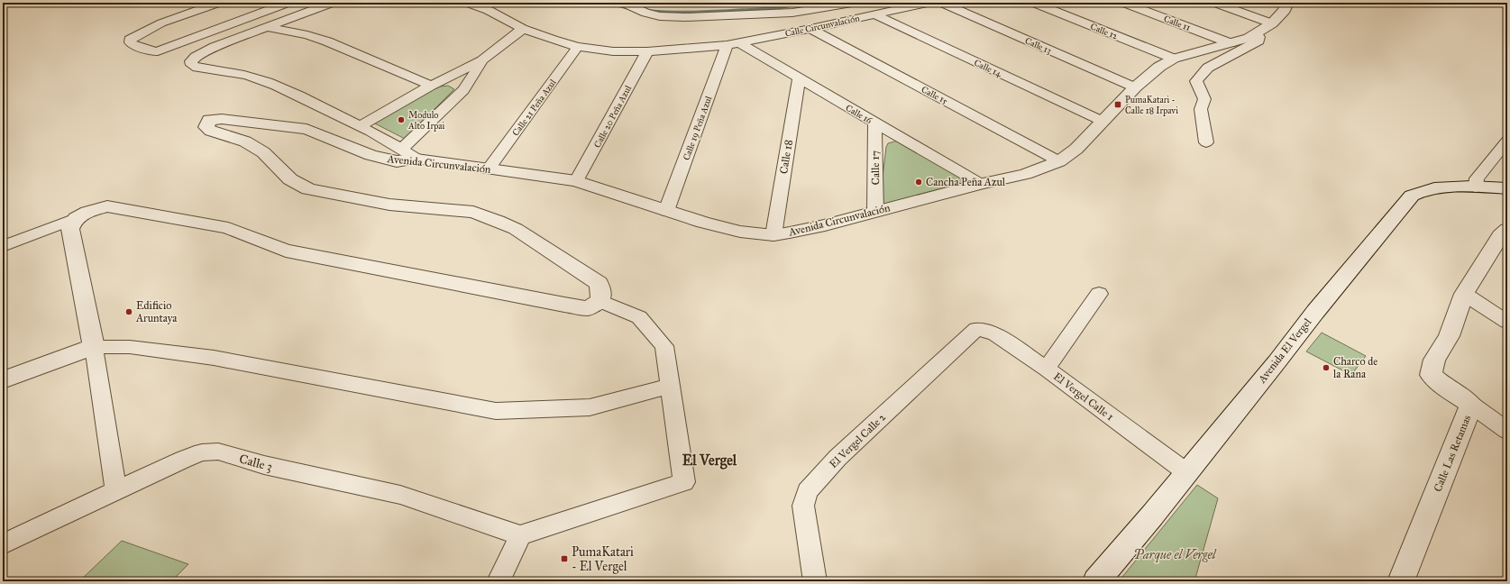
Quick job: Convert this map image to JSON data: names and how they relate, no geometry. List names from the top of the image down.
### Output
{
  "streets": {
    "street": [
      "Calle 11",
      "Calle Circunvalación",
      "Calle 12",
      "Calle 13",
      "Calle 14",
      "Calle 15",
      "Calle 21 Peña Azul",
      "Calle 16",
      "Calle 20 Peña Azul",
      "Calle 19 Peña Azul",
      "Calle 18",
      "Avenida Circunvalación",
      "Calle 17",
      "Avenida El Vergel",
      "El Vergel Calle 1",
      "El Vergel Calle 2",
      "Calle Las Retamas",
      "Calle 3"
    ]
  },
  "crossings": [
    ["Calle 11", "Avenida Circunvalación"],
    ["Calle Circunvalación", "Calle 14"],
    ["Calle Circunvalación", "Calle 15"],
    ["Calle Circunvalación", "Calle 21 Peña Azul"],
    ["Calle Circunvalación", "Calle 16"],
    ["Calle Circunvalación", "Calle 20 Peña Azul"],
    ["Calle Circunvalación", "Calle 19 Peña Azul"],
    ["Calle 12", "Avenida Circunvalación"],
    ["Calle 13", "Avenida Circunvalación"],
    ["Calle 14", "Avenida Circunvalación"],
    ["Calle 15", "Avenida Circunvalación"],
    ["Calle 21 Peña Azul", "Avenida Circunvalación"],
    ["Calle 16", "Calle 19 Peña Azul"],
    ["Calle 16", "Calle 18"],
    ["Calle 16", "Avenida Circunvalación"],
    ["Calle 16", "Calle 17"],
    ["Calle 20 Peña Azul", "Avenida Circunvalación"],
    ["Calle 19 Peña Azul", "Avenida Circunvalación"],
    ["Calle 18", "Avenida Circunvalación"],
    ["Avenida Circunvalación", "Calle 17"],
    ["Avenida El Vergel", "El Vergel Calle 1"],
    ["El Vergel Calle 1", "El Vergel Calle 2"]
  ],
  "districts": ["El Vergel"],
  "parks": ["Parque el Vergel"],
  "places": {
    "transit": ["PumaKatari - Calle 18 Irpavi", "PumaKatari - El Vergel"],
    "other": [
      "Modulo Alto Irpai",
      "Cancha Peña Azul",
      "Edificio Aruntaya",
      "Charco de la Rana"
    ]
  }
}
